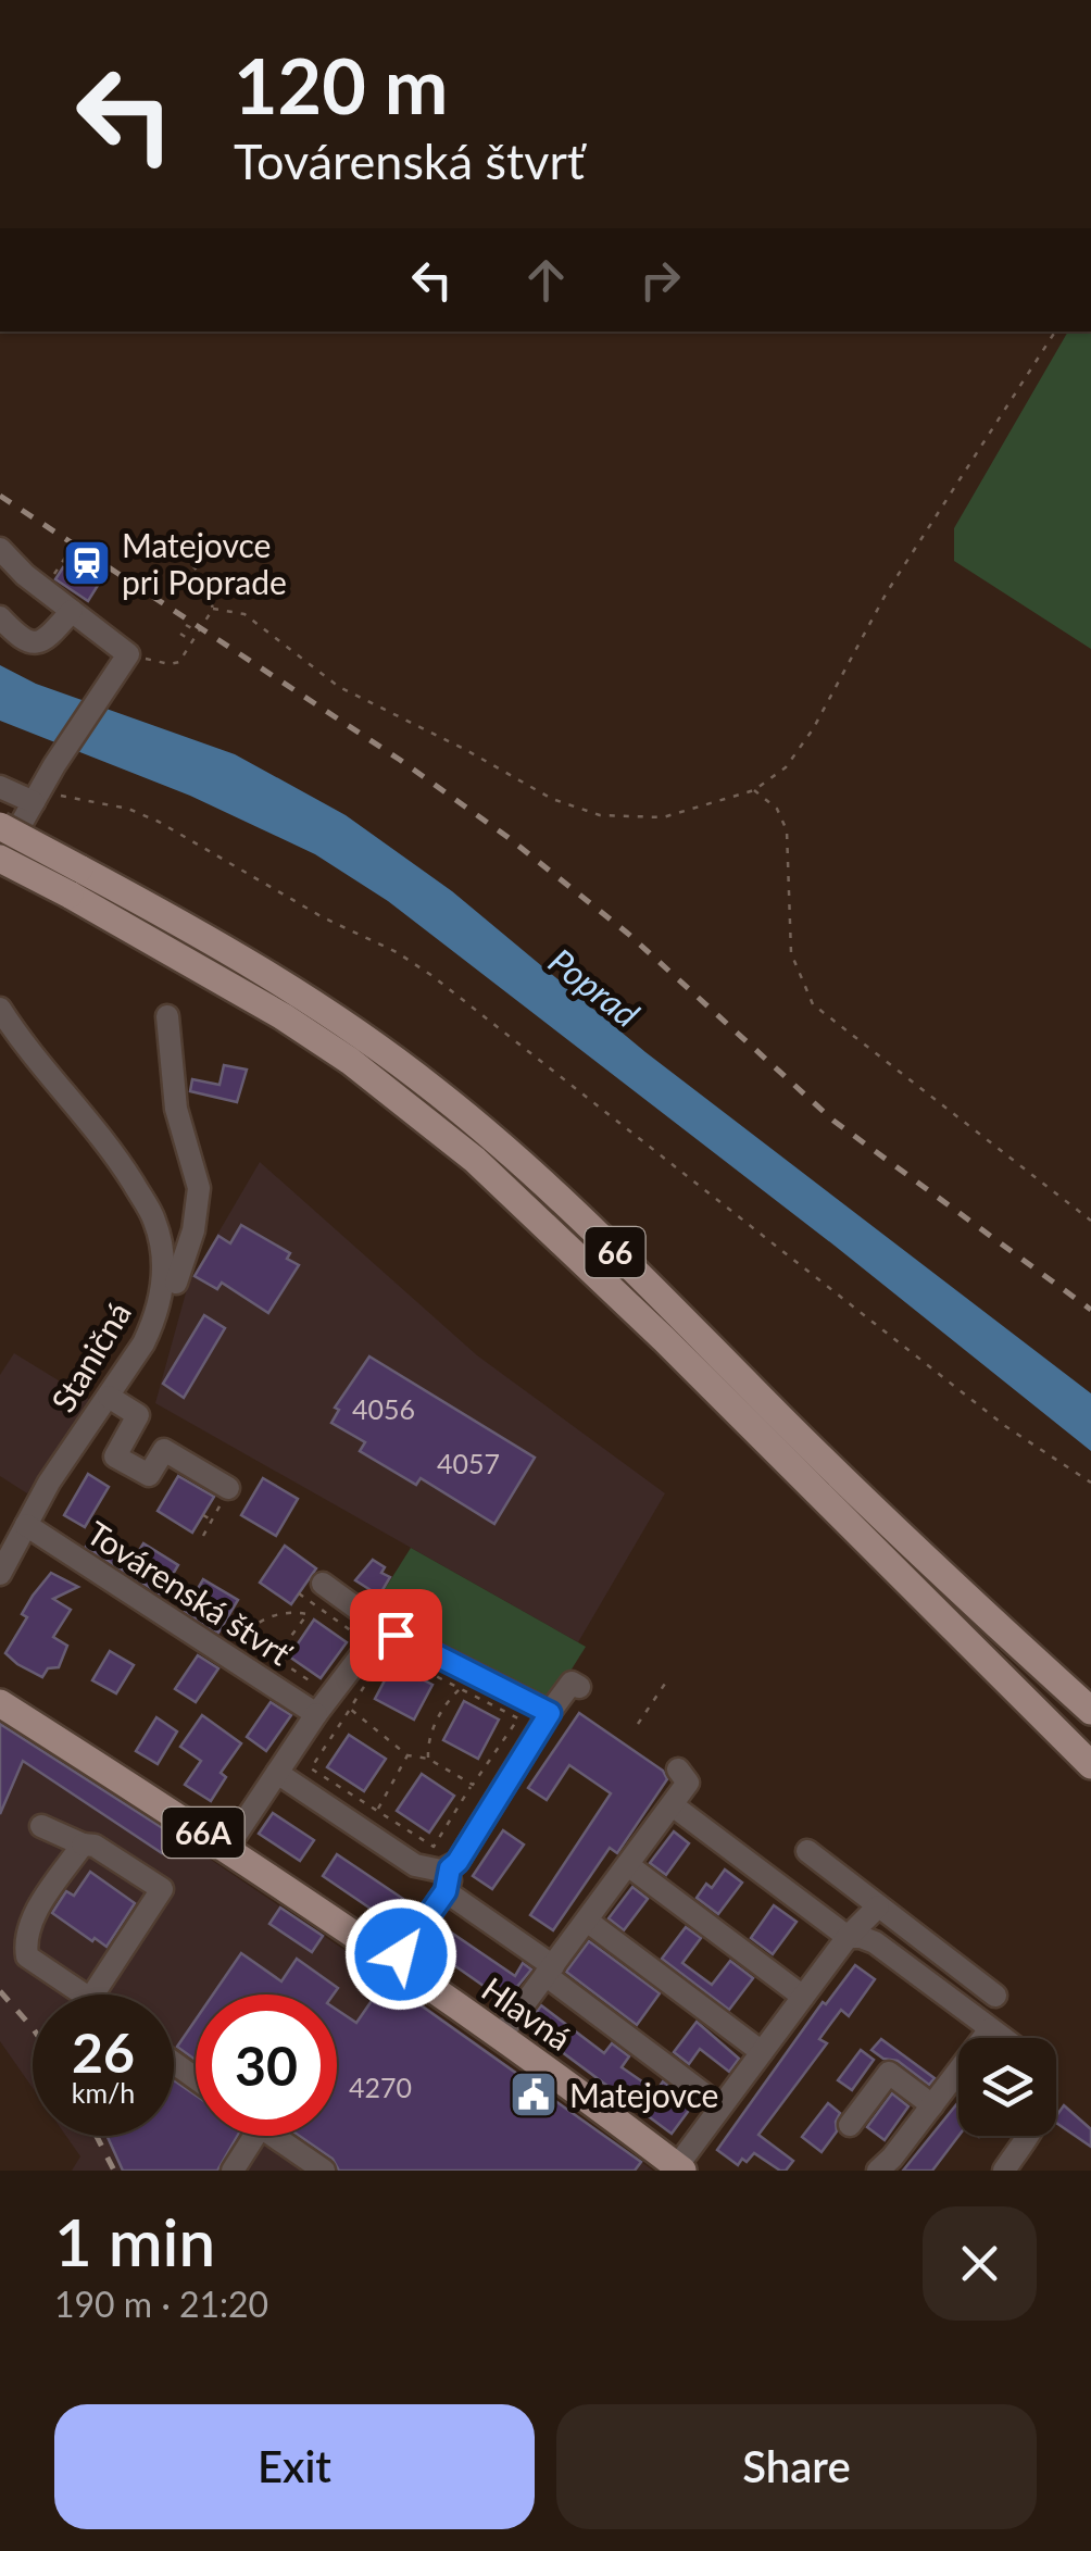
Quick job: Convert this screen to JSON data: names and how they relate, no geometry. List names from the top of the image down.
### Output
{
  "streets": {
    "main road": ["66", "66A", "Hlavná"],
    "street": ["Staničná", "Továrenská štvrť"]
  },
  "crossings": [
    ["Staničná", "Továrenská štvrť"]
  ],
  "water": ["Poprad"],
  "places": {
    "station": ["Matejovce pri Poprade"],
    "public building": ["Matejovce"]
  },
  "house_numbers": ["4056", "4057", "4270"],
  "page": {
    "turn": ["120 m", "Továrenská štvrť"],
    "speed": "26 km/h",
    "limit": "30",
    "heading": ["1 min", "190 m · 21:20"],
    "buttons": ["Exit", "Share"]
  }
}
